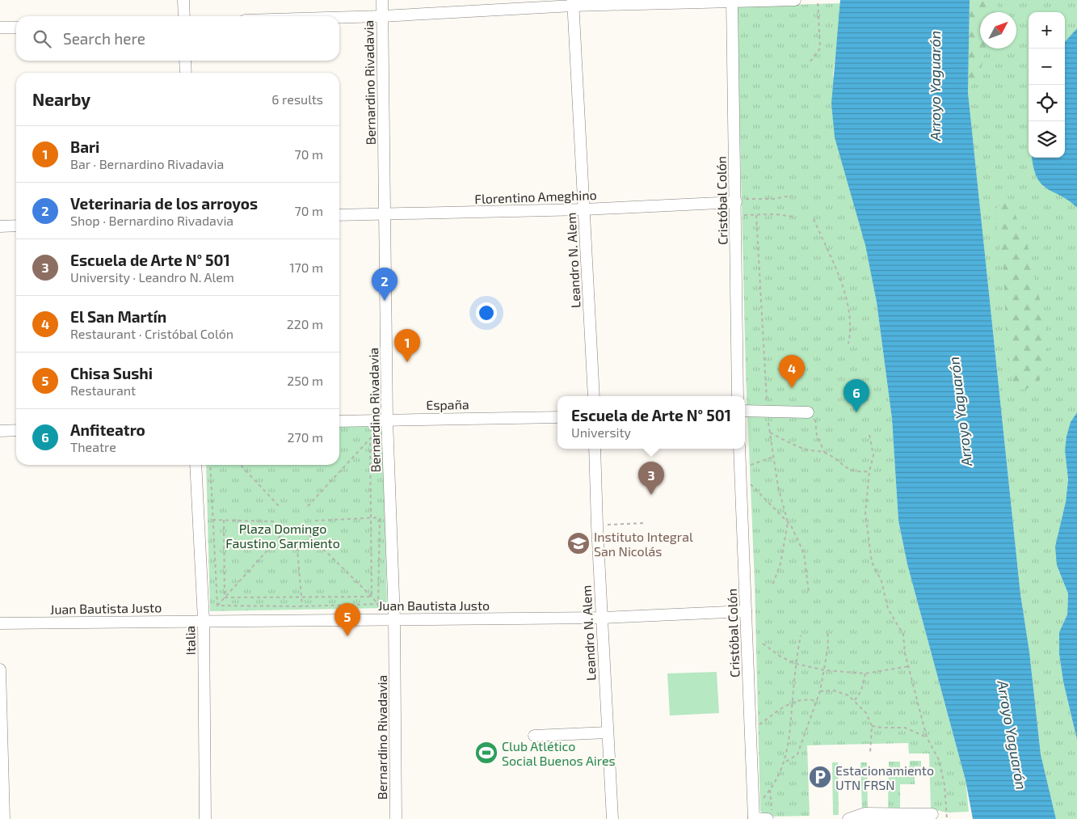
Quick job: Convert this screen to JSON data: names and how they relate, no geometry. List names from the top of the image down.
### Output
{
  "streets": {
    "street": [
      "Bernardino Rivadavia",
      "Florentino Ameghino",
      "Cristóbal Colón",
      "Leandro N. Alem",
      "España",
      "Juan Bautista Justo",
      "Italia"
    ]
  },
  "crossings": [
    ["Bernardino Rivadavia", "Florentino Ameghino"],
    ["Bernardino Rivadavia", "España"],
    ["Bernardino Rivadavia", "Juan Bautista Justo"],
    ["Florentino Ameghino", "Cristóbal Colón"],
    ["Florentino Ameghino", "Leandro N. Alem"],
    ["Cristóbal Colón", "Juan Bautista Justo"],
    ["Leandro N. Alem", "Juan Bautista Justo"],
    ["Juan Bautista Justo", "Italia"]
  ],
  "water": ["Arroyo Yaguarón"],
  "parks": ["Plaza Domingo Faustino Sarmiento"],
  "places": {
    "school or university": ["Instituto Integral San Nicolás"],
    "sports": ["Club Atlético Social Buenos Aires"],
    "parking": ["Estacionamiento UTN FRSN"]
  },
  "north": "top right",
  "page": {
    "map_buttons": ["+", "−"],
    "search": "Search here",
    "heading": ["Nearby", "6 results"],
    "list": [
      {
        "mark": "1",
        "name": "Bari",
        "note": "Bar · Bernardino Rivadavia",
        "value": "70 m"
      },
      {
        "mark": "2",
        "name": "Veterinaria de los arroyos",
        "note": "Shop · Bernardino Rivadavia",
        "value": "70 m"
      },
      {
        "mark": "3",
        "name": "Escuela de Arte N° 501",
        "note": "University · Leandro N. Alem",
        "value": "170 m"
      },
      {
        "mark": "4",
        "name": "El San Martín",
        "note": "Restaurant · Cristóbal Colón",
        "value": "220 m"
      },
      {
        "mark": "5",
        "name": "Chisa Sushi",
        "note": "Restaurant",
        "value": "250 m"
      },
      {
        "mark": "6",
        "name": "Anfiteatro",
        "note": "Theatre",
        "value": "270 m"
      }
    ],
    "pins": [
      "2",
      "1",
      "4",
      "6",
      "3",
      "5"
    ],
    "popup": ["Escuela de Arte N° 501", "University"]
  }
}
